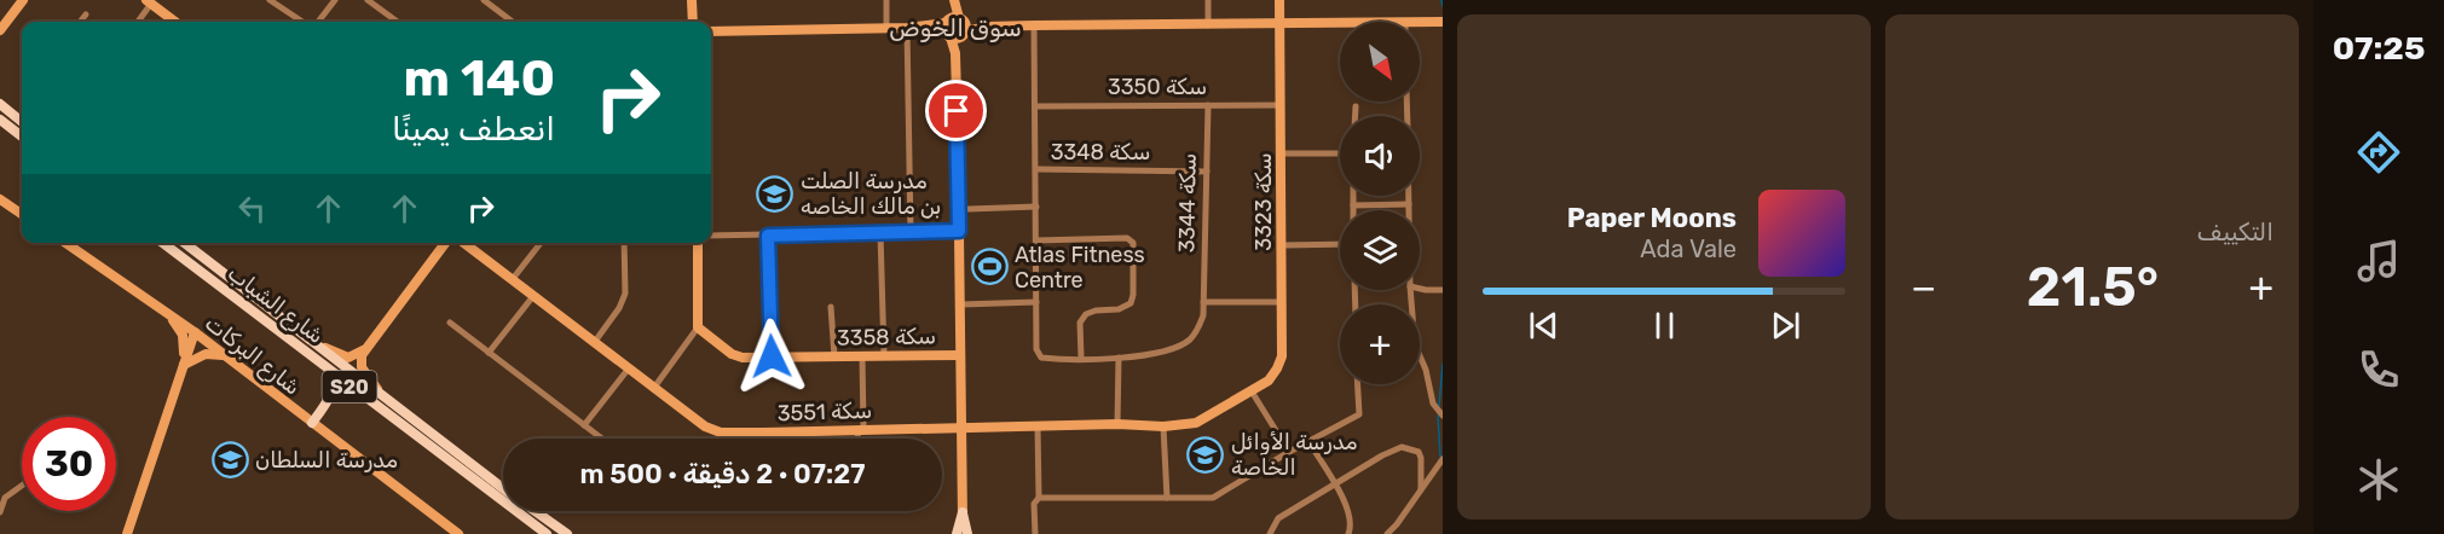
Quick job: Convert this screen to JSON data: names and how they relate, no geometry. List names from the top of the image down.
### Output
{
  "streets": {
    "main road": ["شارع الشباب", "S20"],
    "street": [
      "سكة 3350",
      "سكة 3348",
      "سكة 3323",
      "سكة 3344",
      "سكة 3358",
      "شارع البركات",
      "سكة 3551"
    ]
  },
  "crossings": [
    ["سكة 3350", "سكة 3323"],
    ["سكة 3350", "سكة 3344"],
    ["سكة 3348", "سكة 3344"],
    ["سكة 3323", "سكة 3551"]
  ],
  "districts": ["سوق الخوض"],
  "places": {
    "school or university": ["مدرسة الصلت بن مالك الخاصه", "مدرسة الأوائل الخاصة", "مدرسة السلطان"],
    "sports": ["Atlas Fitness Centre"]
  },
  "north": "bottom right",
  "page": {
    "tabs": "07:25",
    "tile": "التكييف",
    "map_buttons": "+",
    "turn": ["140 m", "انعطف يمينًا"],
    "song": ["Paper Moons", "Ada Vale"],
    "heat": ["−", "21.5°", "+"],
    "limit": "30",
    "trip": "07:27 · 2 دقيقة · 500 m"
  }
}
